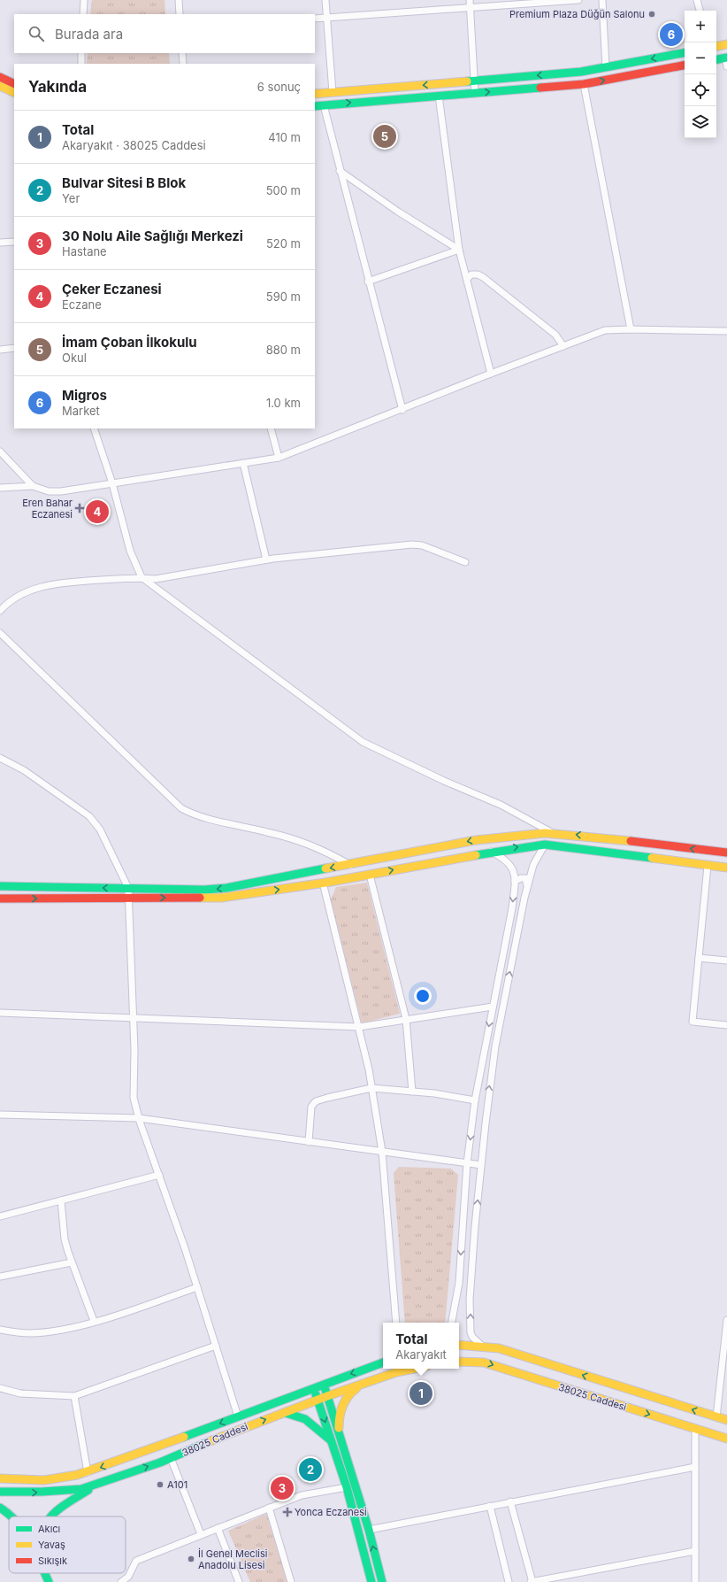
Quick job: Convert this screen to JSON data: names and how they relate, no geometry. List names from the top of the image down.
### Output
{
  "streets": {
    "street": ["38025 Caddesi"]
  },
  "places": {
    "other": ["Premium Plaza Düğün Salonu", "A101", "İl Genel Meclisi Anadolu Lisesi"],
    "health": ["Eren Bahar Eczanesi", "Yonca Eczanesi"]
  },
  "legend": ["Akıcı", "Yavaş", "Sıkışık"],
  "page": {
    "map_buttons": ["+", "−"],
    "search": "Burada ara",
    "pins": [
      "6",
      "5",
      "4",
      "1",
      "2",
      "3"
    ],
    "heading": ["Yakında", "6 sonuç"],
    "list": [
      {
        "mark": "1",
        "name": "Total",
        "note": "Akaryakıt · 38025 Caddesi",
        "value": "410 m"
      },
      {
        "mark": "2",
        "name": "Bulvar Sitesi B Blok",
        "note": "Yer",
        "value": "500 m"
      },
      {
        "mark": "3",
        "name": "30 Nolu Aile Sağlığı Merkezi",
        "note": "Hastane",
        "value": "520 m"
      },
      {
        "mark": "4",
        "name": "Çeker Eczanesi",
        "note": "Eczane",
        "value": "590 m"
      },
      {
        "mark": "5",
        "name": "İmam Çoban İlkokulu",
        "note": "Okul",
        "value": "880 m"
      },
      {
        "mark": "6",
        "name": "Migros",
        "note": "Market",
        "value": "1.0 km"
      }
    ],
    "popup": ["Total", "Akaryakıt"]
  }
}
